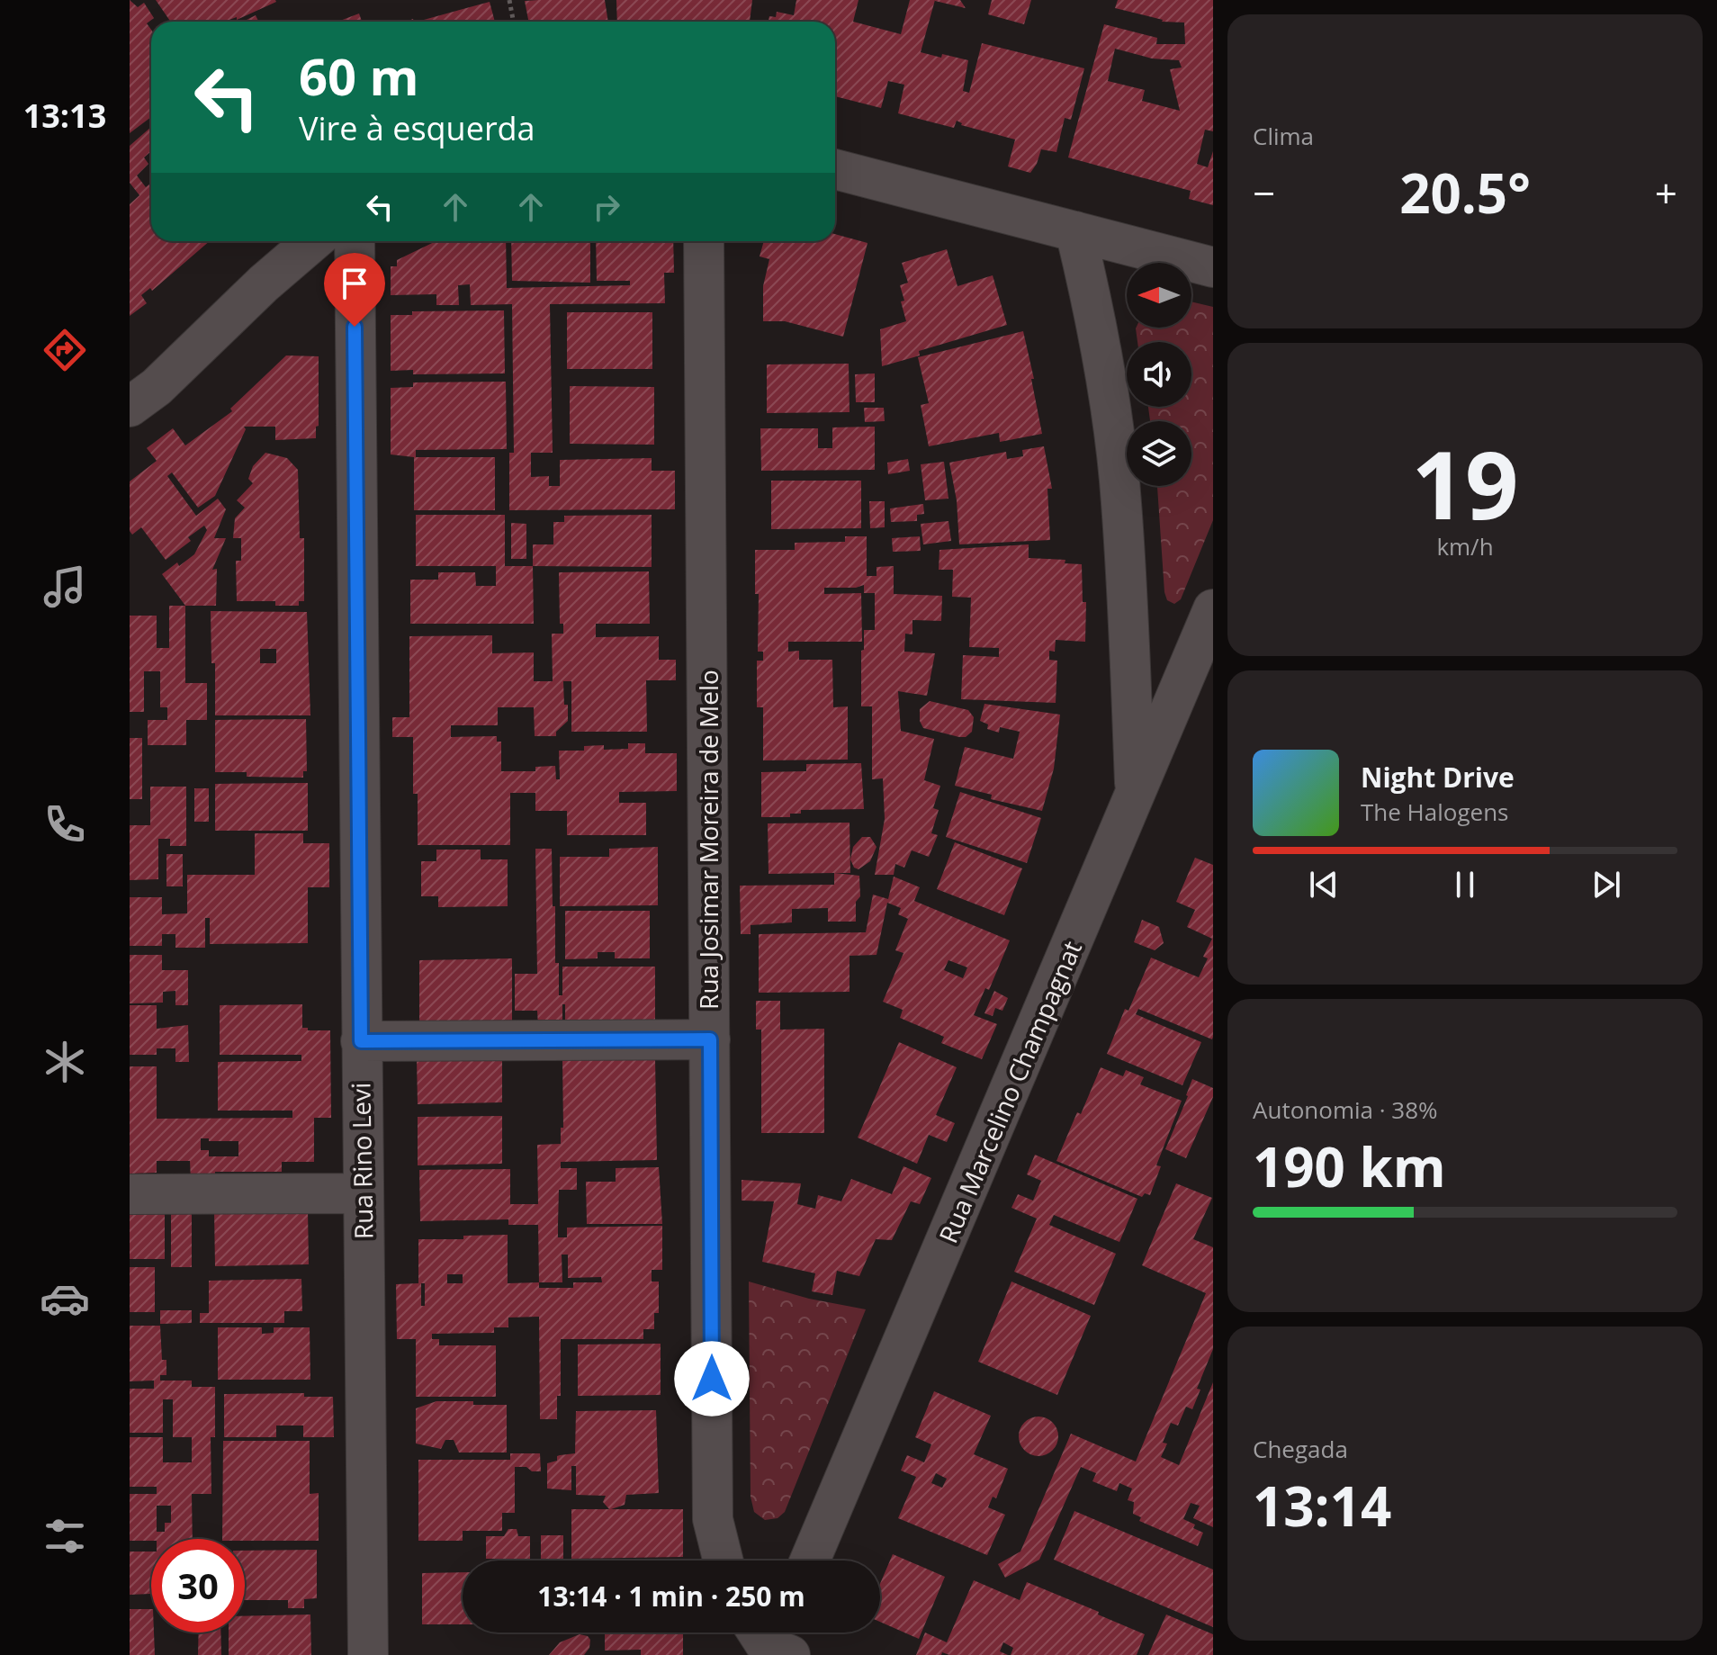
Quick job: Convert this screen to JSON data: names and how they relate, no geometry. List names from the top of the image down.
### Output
{
  "streets": {
    "street": ["Rua Josimar Moreira de Melo", "Rua Marcelino Champagnat", "Rua Rino Levi"]
  },
  "north": "left",
  "page": {
    "tabs": "13:13",
    "tile": [
      "Clima",
      ["19", "km/h"],
      ["Autonomia · 38%", "190 km"],
      ["Chegada", "13:14"]
    ],
    "turn": ["60 m", "Vire à esquerda"],
    "heat": ["−", "20.5°", "+"],
    "song": ["Night Drive", "The Halogens"],
    "limit": "30",
    "trip": "13:14 · 1 min · 250 m"
  }
}
